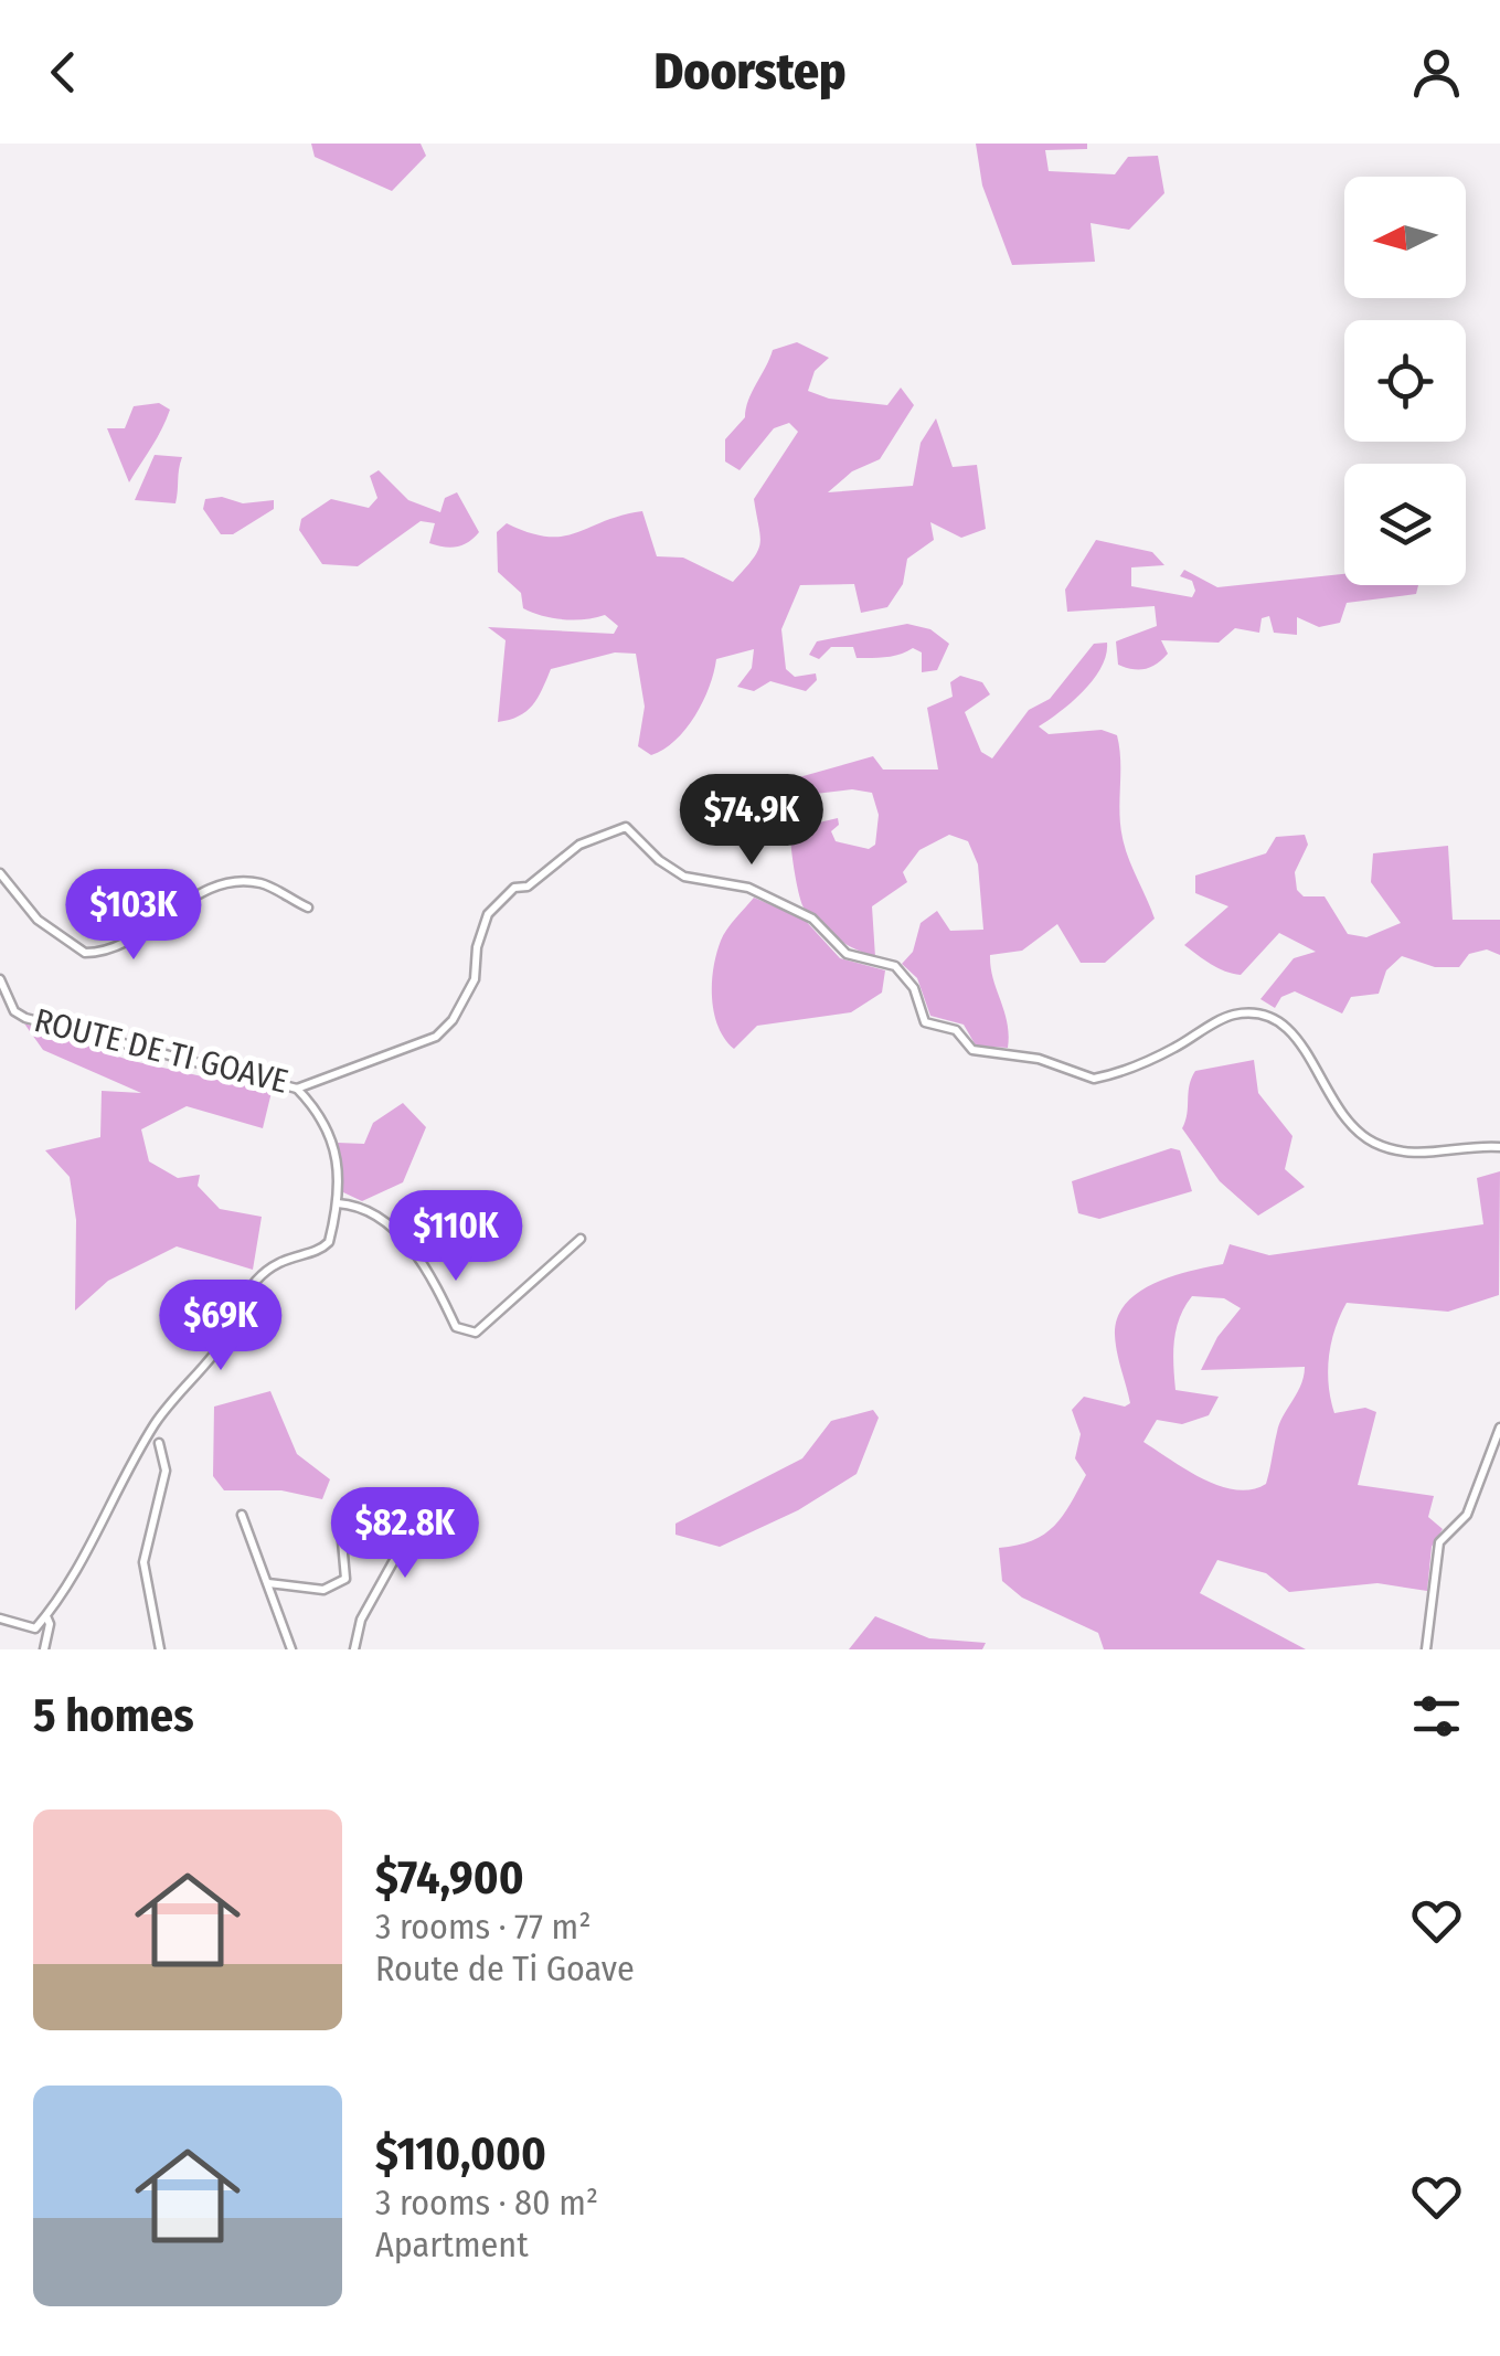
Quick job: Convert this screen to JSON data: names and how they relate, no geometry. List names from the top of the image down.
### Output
{
  "streets": {
    "street": ["ROUTE DE TI GOAVE"]
  },
  "north": "left",
  "page": {
    "header": "Doorstep",
    "price": [
      "$74.9K",
      "$103K",
      "$110K",
      "$69K",
      "$82.8K"
    ],
    "heading": "5 homes",
    "list": [
      {
        "name": "$74,900",
        "note": "3 rooms · 77 m² · Route de Ti Goave"
      },
      {
        "name": "$110,000",
        "note": "3 rooms · 80 m² · Apartment"
      }
    ]
  }
}
